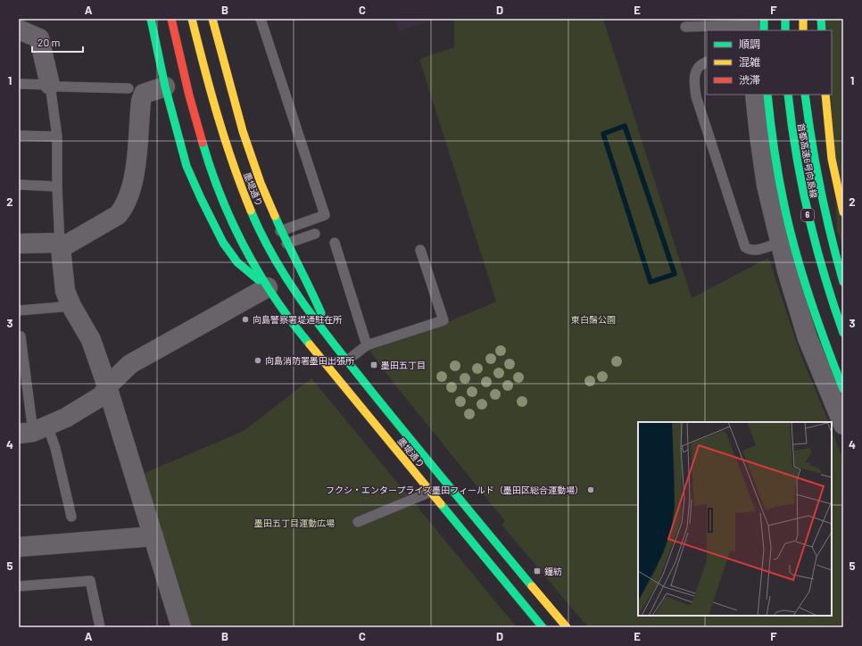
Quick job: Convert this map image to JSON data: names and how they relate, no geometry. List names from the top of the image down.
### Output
{
  "streets": {
    "main road": ["首都高速6号向島線", "墨堤通り", "6"]
  },
  "parks": ["東白鬚公園", "墨田五丁目運動広場"],
  "places": {
    "other": ["向島警察署堤通駐在所", "向島消防署墨田出張所", "フクシ・エンタープライズ墨田フィールド（墨田区総合運動場）"],
    "transit": ["墨田五丁目", "鐘紡"]
  },
  "legend": ["順調", "混雑", "渋滞"],
  "scale_bar": "20 m",
  "grid": {
    "columns": [
      "A",
      "B",
      "C",
      "D",
      "E",
      "F"
    ],
    "rows": [
      "1",
      "2",
      "3",
      "4",
      "5"
    ]
  }
}
